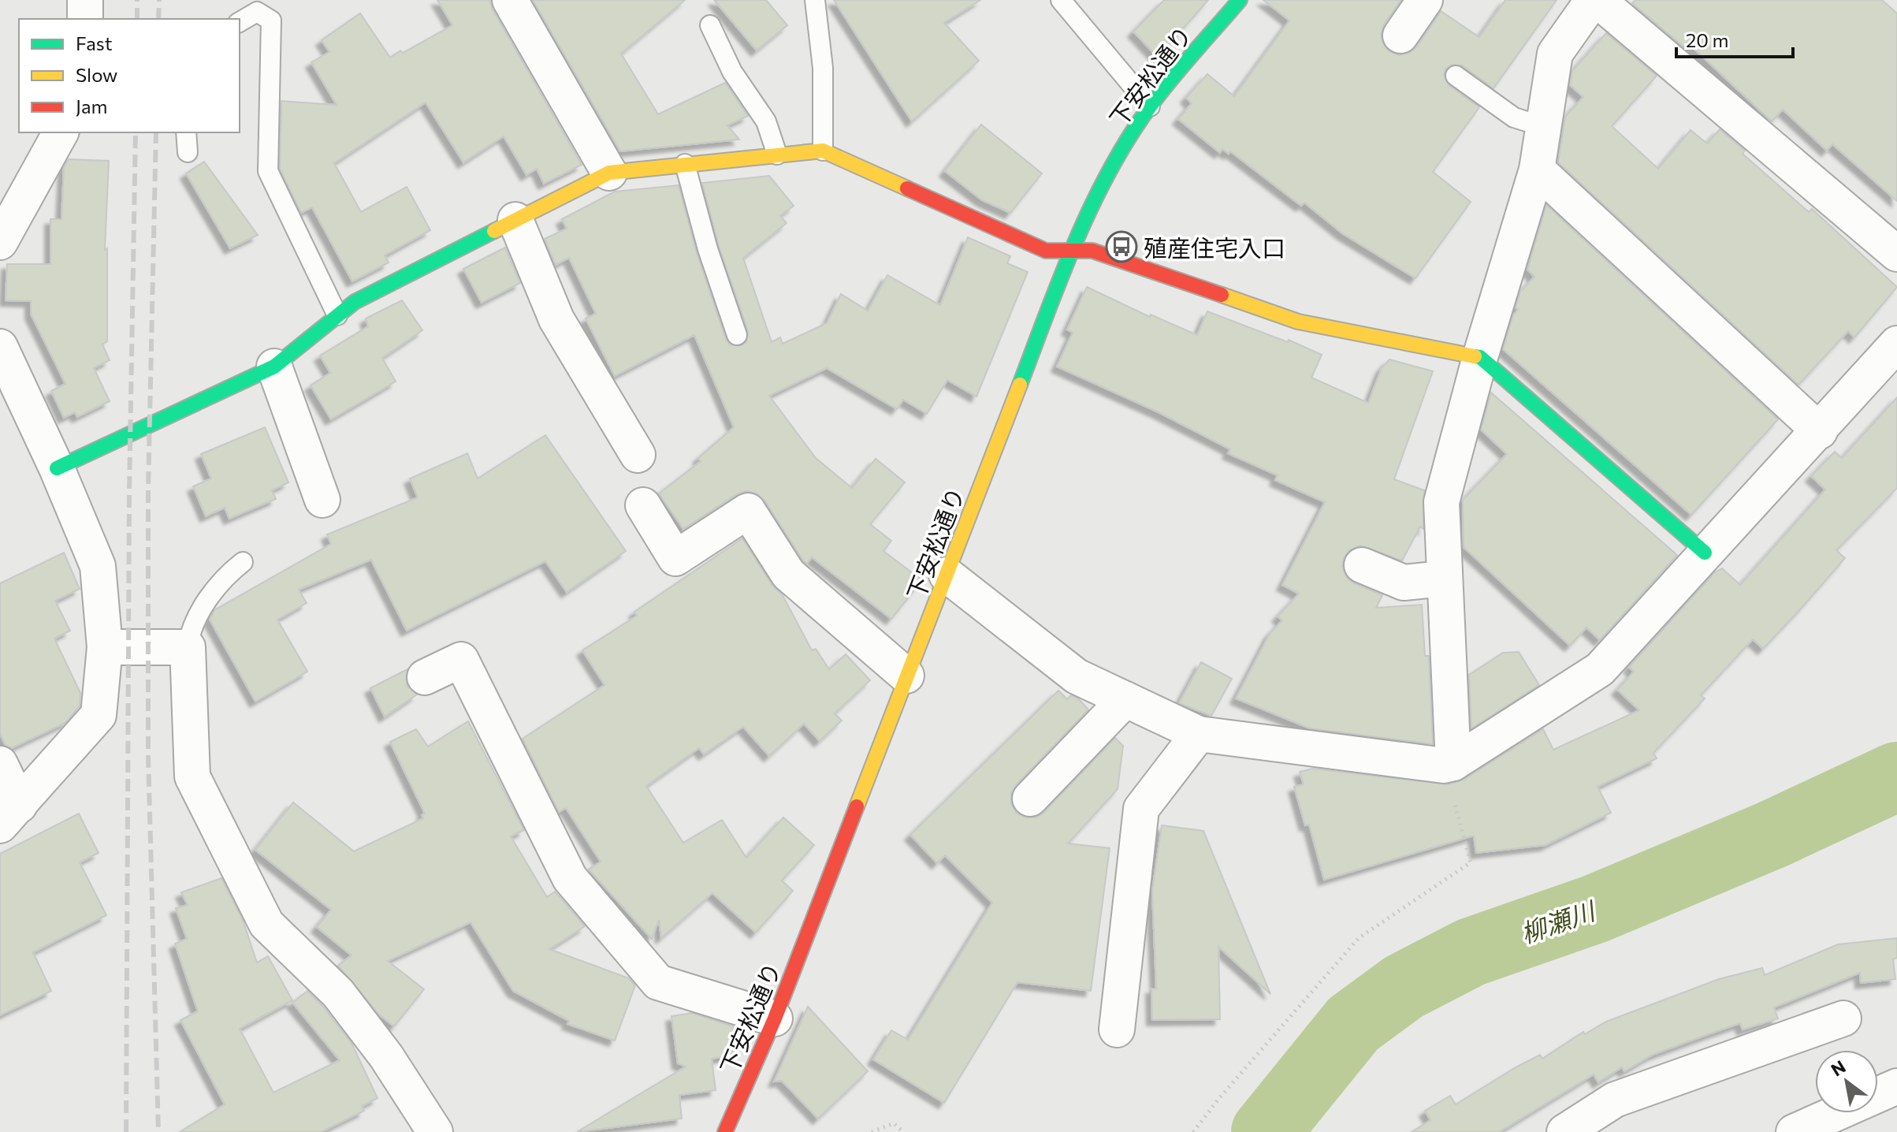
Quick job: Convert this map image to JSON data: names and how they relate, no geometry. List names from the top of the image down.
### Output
{
  "streets": {
    "street": ["下安松通り"]
  },
  "water": ["柳瀬川"],
  "places": {
    "bus stop": ["殖産住宅入口"]
  },
  "legend": ["Fast", "Slow", "Jam"],
  "scale_bar": "20 m",
  "north": "top left"
}
